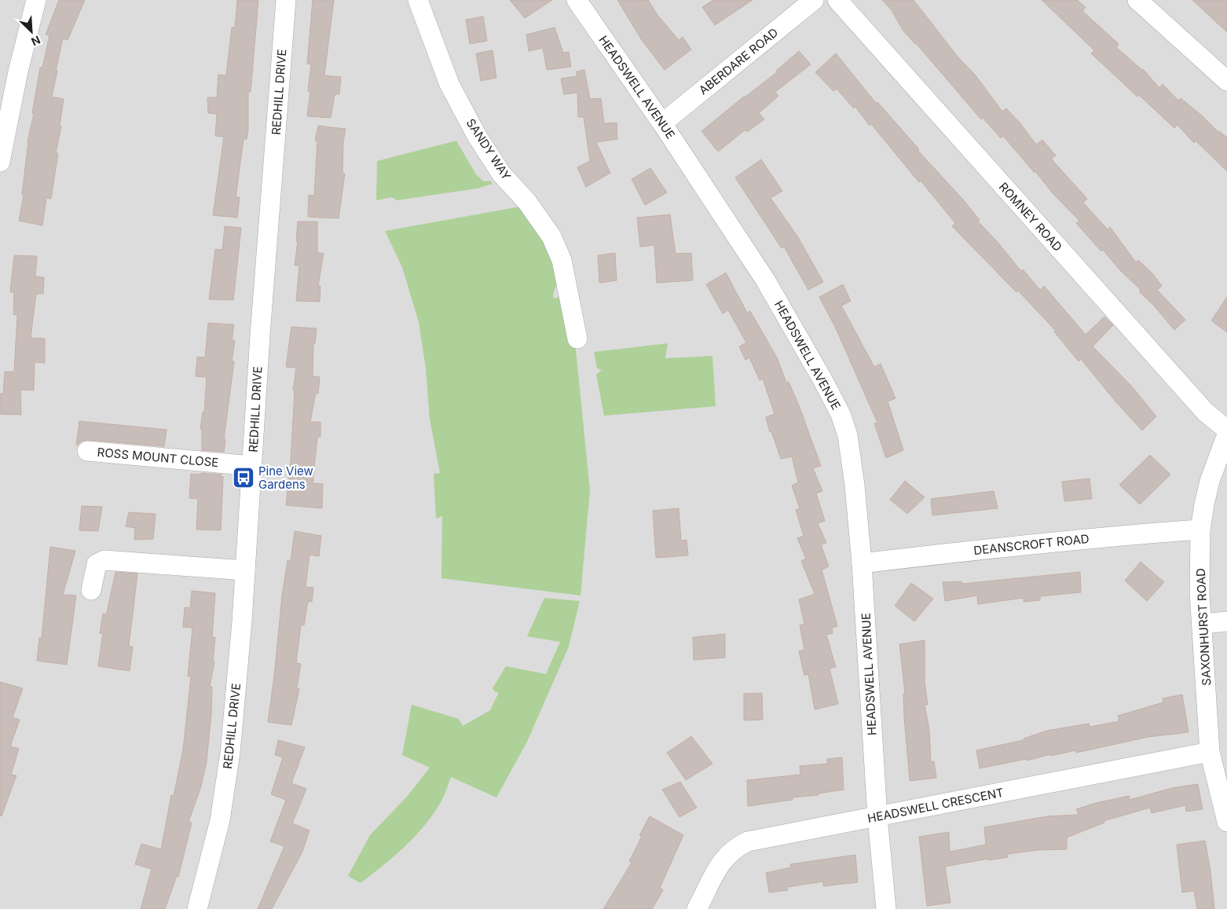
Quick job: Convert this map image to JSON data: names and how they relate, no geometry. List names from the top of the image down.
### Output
{
  "streets": {
    "street": [
      "ABERDARE ROAD",
      "HEADSWELL AVENUE",
      "REDHILL DRIVE",
      "SANDY WAY",
      "ROMNEY ROAD",
      "ROSS MOUNT CLOSE",
      "DEANSCROFT ROAD",
      "SAXONHURST ROAD",
      "HEADSWELL CRESCENT"
    ]
  },
  "crossings": [
    ["ABERDARE ROAD", "HEADSWELL AVENUE"],
    ["HEADSWELL AVENUE", "DEANSCROFT ROAD"],
    ["HEADSWELL AVENUE", "HEADSWELL CRESCENT"],
    ["REDHILL DRIVE", "ROSS MOUNT CLOSE"],
    ["DEANSCROFT ROAD", "SAXONHURST ROAD"],
    ["SAXONHURST ROAD", "HEADSWELL CRESCENT"]
  ],
  "places": {
    "bus stop": ["Pine View Gardens"]
  },
  "north": "bottom right"
}
